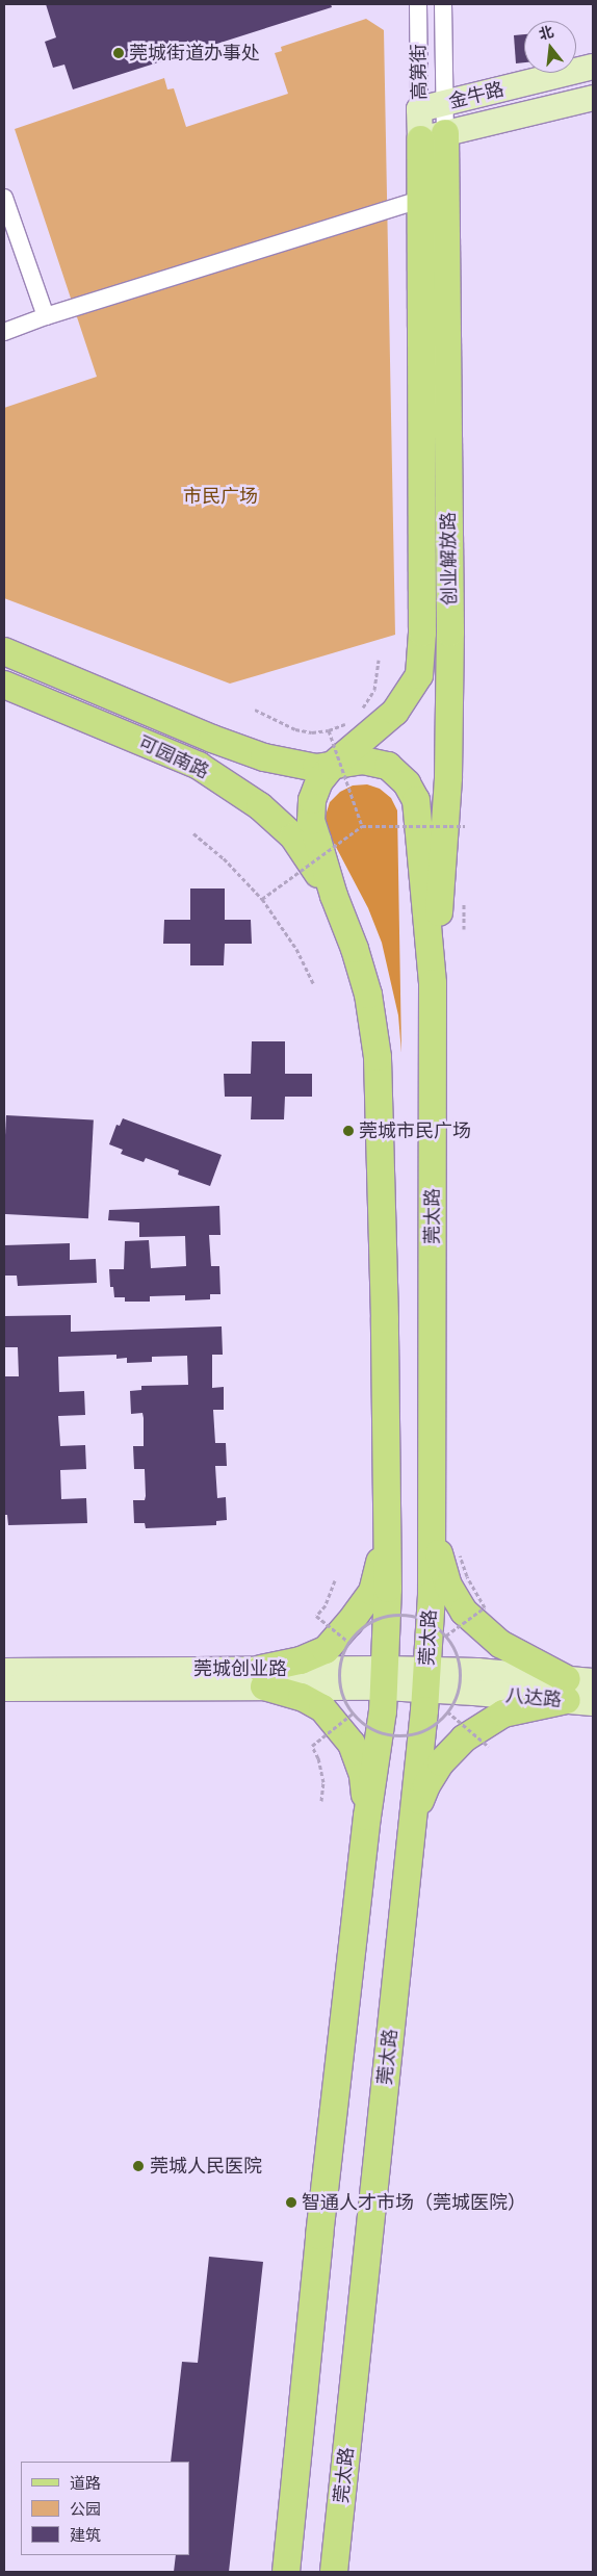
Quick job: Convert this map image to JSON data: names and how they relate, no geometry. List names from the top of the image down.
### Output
{
  "streets": {
    "main road": ["创业解放路", "可园南路", "莞太路"],
    "street": [
      "高第街",
      "金牛路",
      "莞城创业路",
      "八达路"
    ]
  },
  "crossings": [
    ["高第街", "金牛路"],
    ["高第街", "创业解放路"],
    ["创业解放路", "可园南路"],
    ["创业解放路", "莞太路"],
    ["可园南路", "莞太路"],
    ["莞太路", "莞城创业路"],
    ["莞城创业路", "八达路"]
  ],
  "parks": ["市民广场"],
  "places": [
    "莞城街道办事处",
    "莞城市民广场",
    "莞城人民医院",
    "智通人才市场（莞城医院）"
  ],
  "legend": ["道路", "公园", "建筑"],
  "north": "top"
}
